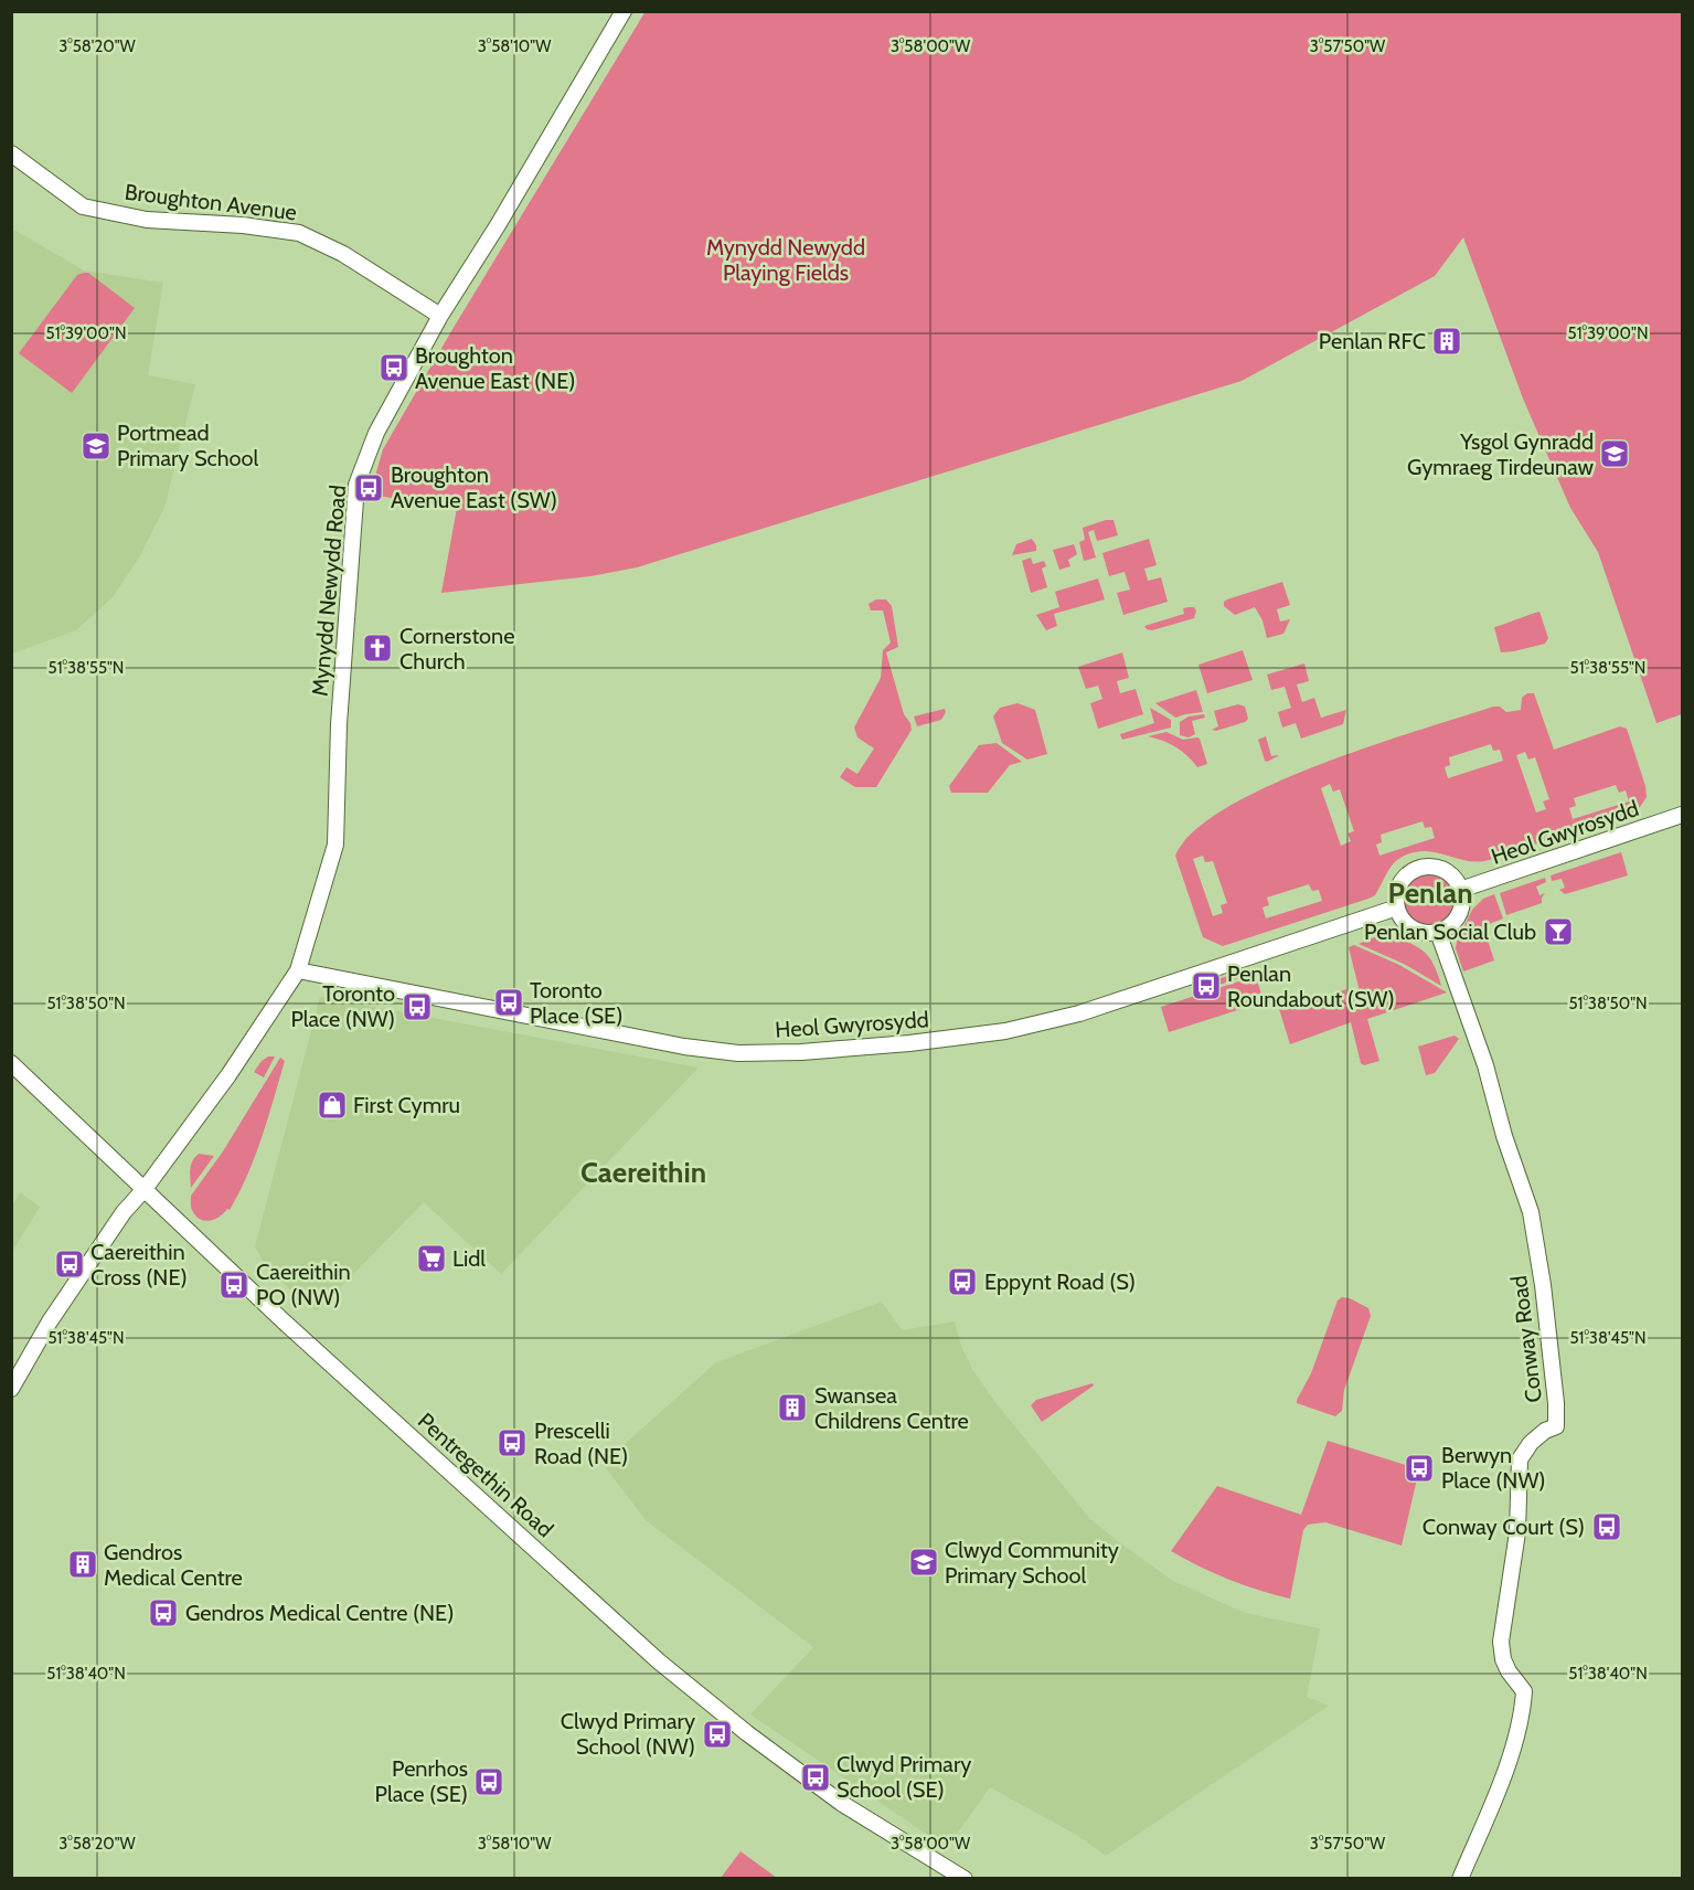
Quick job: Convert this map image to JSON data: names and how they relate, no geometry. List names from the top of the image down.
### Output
{
  "streets": {
    "street": [
      "Broughton Avenue",
      "Mynydd Newydd Road",
      "Heol Gwyrosydd",
      "Conway Road",
      "Pentregethin Road"
    ]
  },
  "crossings": [
    ["Broughton Avenue", "Mynydd Newydd Road"],
    ["Mynydd Newydd Road", "Heol Gwyrosydd"],
    ["Mynydd Newydd Road", "Pentregethin Road"],
    ["Heol Gwyrosydd", "Conway Road"]
  ],
  "districts": ["Penlan", "Caereithin"],
  "parks": ["Mynydd Newydd Playing Fields"],
  "places": {
    "building": ["Penlan RFC", "Swansea Childrens Centre", "Gendros Medical Centre"],
    "bus stop": [
      "Broughton Avenue East (NE)",
      "Broughton Avenue East (SW)",
      "Penlan Roundabout (SW)",
      "Toronto Place (SE)",
      "Toronto Place (NW)",
      "Caereithin Cross (NE)",
      "Eppynt Road (S)",
      "Caereithin PO (NW)",
      "Prescelli Road (NE)",
      "Berwyn Place (NW)",
      "Conway Court (S)",
      "Gendros Medical Centre (NE)",
      "Clwyd Primary School (NW)",
      "Clwyd Primary School (SE)",
      "Penrhos Place (SE)"
    ],
    "school or university": ["Portmead Primary School", "Ysgol Gynradd Gymraeg Tirdeunaw", "Clwyd Community Primary School"],
    "church": ["Cornerstone Church"],
    "bar": ["Penlan Social Club"],
    "shop": ["First Cymru"],
    "supermarket": ["Lidl"]
  },
  "coordinates": [
    "3°58'20\"W",
    "3°58'10\"W",
    "3°58'00\"W",
    "3°57'50\"W",
    "51°39'00\"N",
    "51°38'55\"N",
    "51°38'50\"N",
    "51°38'45\"N",
    "51°38'40\"N"
  ]
}
